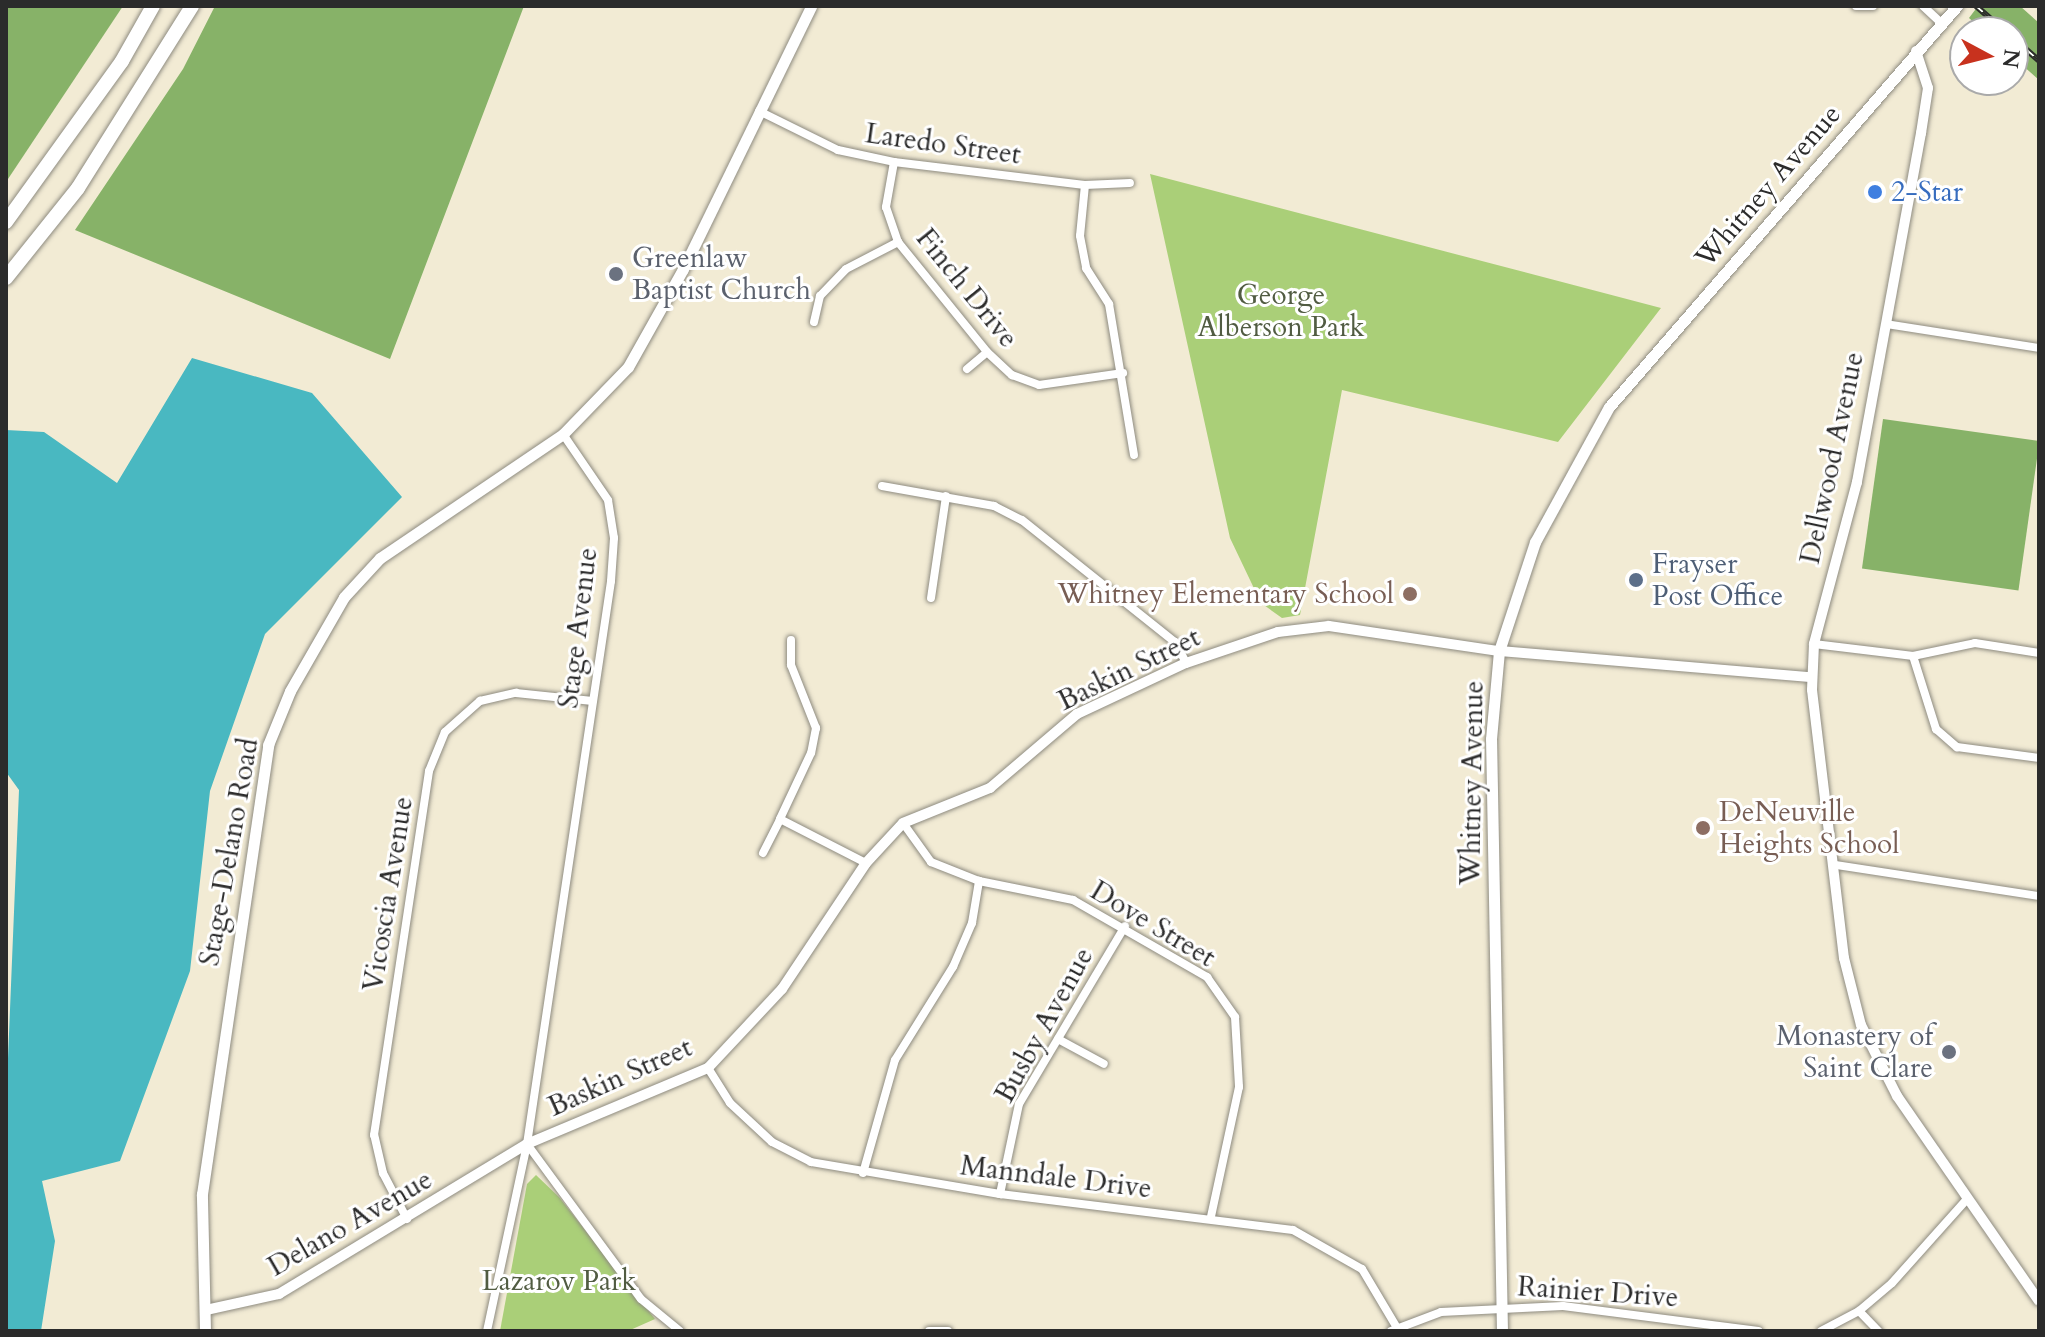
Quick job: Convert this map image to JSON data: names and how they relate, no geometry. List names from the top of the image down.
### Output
{
  "streets": {
    "main road": ["Whitney Avenue", "Stage-Delano Road"],
    "street": [
      "Laredo Street",
      "Finch Drive",
      "Dellwood Avenue",
      "Stage Avenue",
      "Baskin Street",
      "Vicoscia Avenue",
      "Dove Street",
      "Busby Avenue",
      "Manndale Drive",
      "Delano Avenue",
      "Rainier Drive"
    ]
  },
  "crossings": [
    ["Laredo Street", "Finch Drive"],
    ["Whitney Avenue", "Dellwood Avenue"],
    ["Whitney Avenue", "Baskin Street"],
    ["Whitney Avenue", "Rainier Drive"],
    ["Dellwood Avenue", "Baskin Street"],
    ["Stage Avenue", "Baskin Street"],
    ["Stage Avenue", "Stage-Delano Road"],
    ["Stage Avenue", "Vicoscia Avenue"],
    ["Stage Avenue", "Delano Avenue"],
    ["Baskin Street", "Dove Street"],
    ["Baskin Street", "Manndale Drive"],
    ["Baskin Street", "Delano Avenue"],
    ["Stage-Delano Road", "Delano Avenue"],
    ["Vicoscia Avenue", "Delano Avenue"],
    ["Dove Street", "Busby Avenue"],
    ["Dove Street", "Manndale Drive"],
    ["Busby Avenue", "Manndale Drive"],
    ["Manndale Drive", "Rainier Drive"]
  ],
  "parks": ["George Alberson Park", "Lazarov Park"],
  "places": [
    "2-Star",
    "Greenlaw Baptist Church",
    "Frayser Post Office",
    "Whitney Elementary School",
    "DeNeuville Heights School",
    "Monastery of Saint Clare"
  ],
  "north": "right"
}
